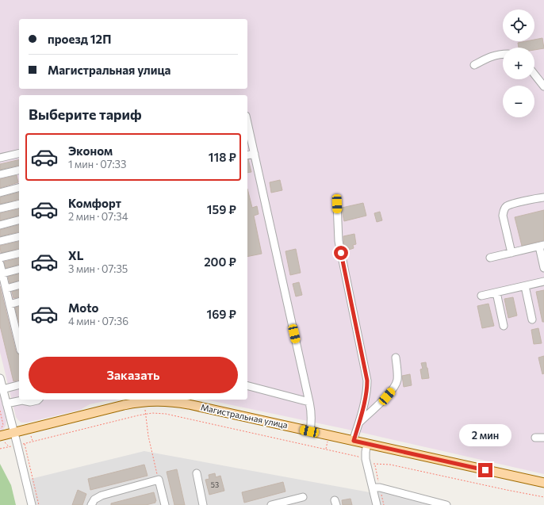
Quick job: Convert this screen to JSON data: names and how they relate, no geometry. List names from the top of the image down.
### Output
{
  "streets": {
    "main road": ["Магистральная улица"]
  },
  "house_numbers": ["53"],
  "page": {
    "map_buttons": ["+", "−"],
    "banner": ["проезд 12П", "Магистральная улица"],
    "heading": "Выберите тариф",
    "list": [
      {
        "name": "Эконом",
        "note": "1 мин · 07:33",
        "value": "118 ₽"
      },
      {
        "name": "Комфорт",
        "note": "2 мин · 07:34",
        "value": "159 ₽"
      },
      {
        "name": "XL",
        "note": "3 мин · 07:35",
        "value": "200 ₽"
      },
      {
        "name": "Moto",
        "note": "4 мин · 07:36",
        "value": "169 ₽"
      }
    ],
    "buttons": "Заказать",
    "bubble": "2 мин"
  }
}
